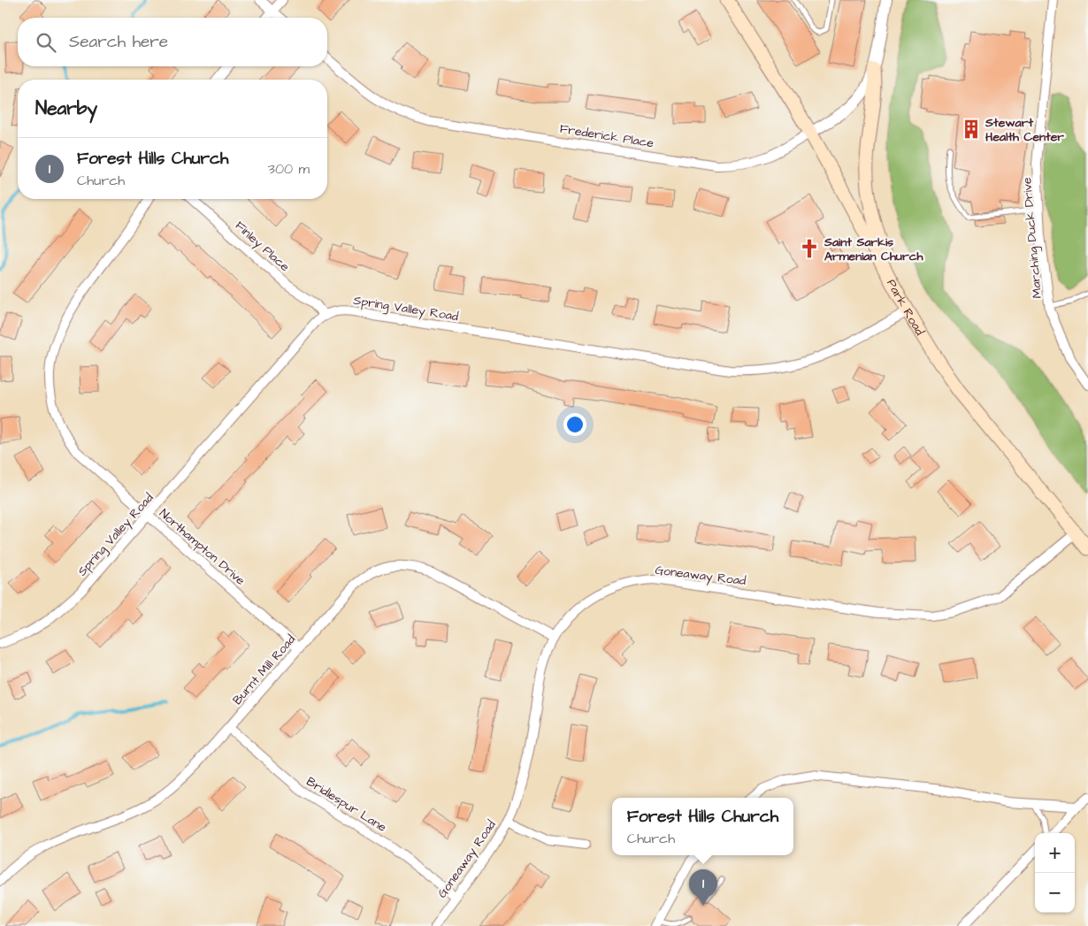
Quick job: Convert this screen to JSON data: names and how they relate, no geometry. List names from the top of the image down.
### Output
{
  "streets": {
    "main road": ["Park Road"],
    "street": [
      "Frederick Place",
      "Marching Duck Drive",
      "Finley Place",
      "Spring Valley Road",
      "Northampton Drive",
      "Goneaway Road",
      "Burnt Mill Road",
      "Bridlespur Lane"
    ]
  },
  "crossings": [
    ["Frederick Place", "Park Road"],
    ["Finley Place", "Spring Valley Road"],
    ["Park Road", "Spring Valley Road"],
    ["Park Road", "Goneaway Road"],
    ["Spring Valley Road", "Northampton Drive"],
    ["Northampton Drive", "Burnt Mill Road"],
    ["Goneaway Road", "Burnt Mill Road"],
    ["Goneaway Road", "Bridlespur Lane"],
    ["Burnt Mill Road", "Bridlespur Lane"]
  ],
  "places": {
    "building": ["Stewart Health Center"],
    "church": ["Saint Sarkis Armenian Church"]
  },
  "page": {
    "search": "Search here",
    "heading": "Nearby",
    "list": [
      {
        "mark": "1",
        "name": "Forest Hills Church",
        "note": "Church",
        "value": "300 m"
      }
    ],
    "popup": ["Forest Hills Church", "Church"],
    "map_buttons": ["+", "−"],
    "pins": "1"
  }
}
